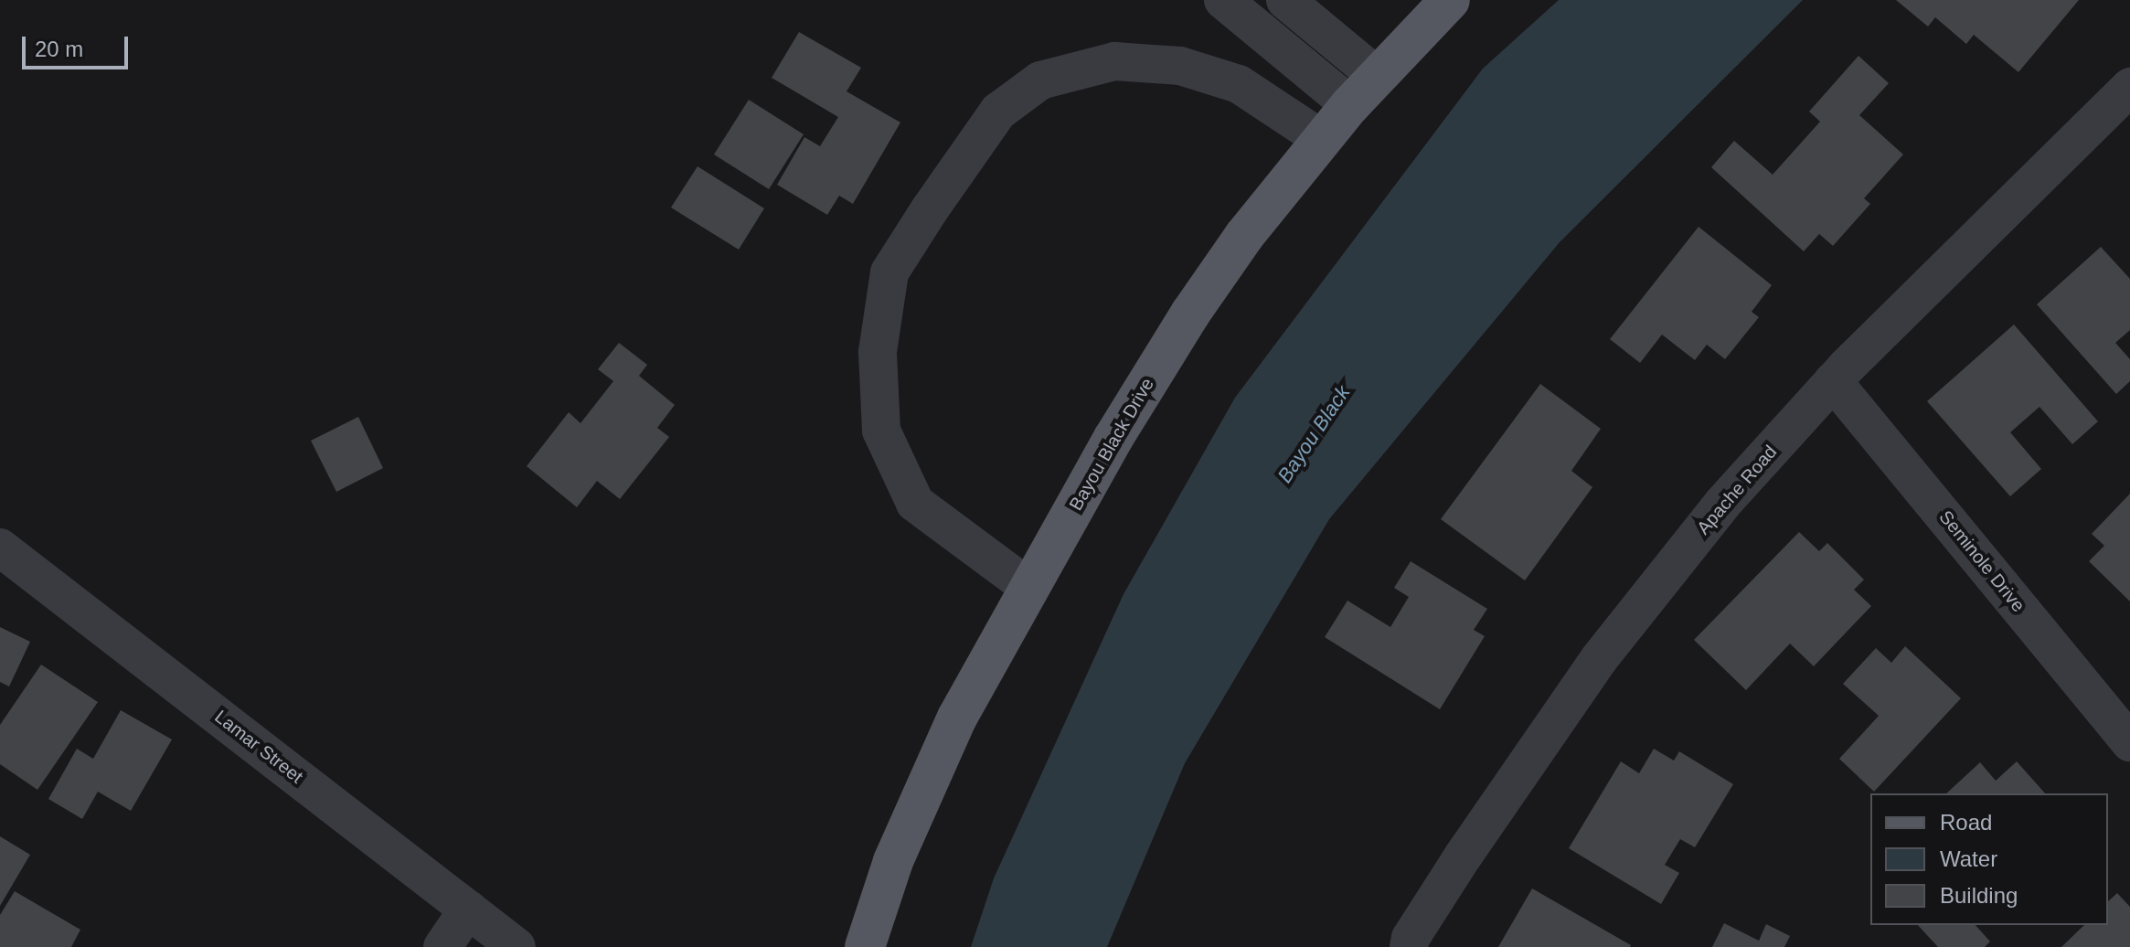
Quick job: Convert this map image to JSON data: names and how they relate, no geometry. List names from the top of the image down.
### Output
{
  "streets": {
    "main road": ["Bayou Black Drive"],
    "street": ["Apache Road", "Seminole Drive", "Lamar Street"]
  },
  "crossings": [
    ["Apache Road", "Seminole Drive"]
  ],
  "water": ["Bayou Black"],
  "legend": ["Road", "Water", "Building"],
  "scale_bar": "20 m"
}
